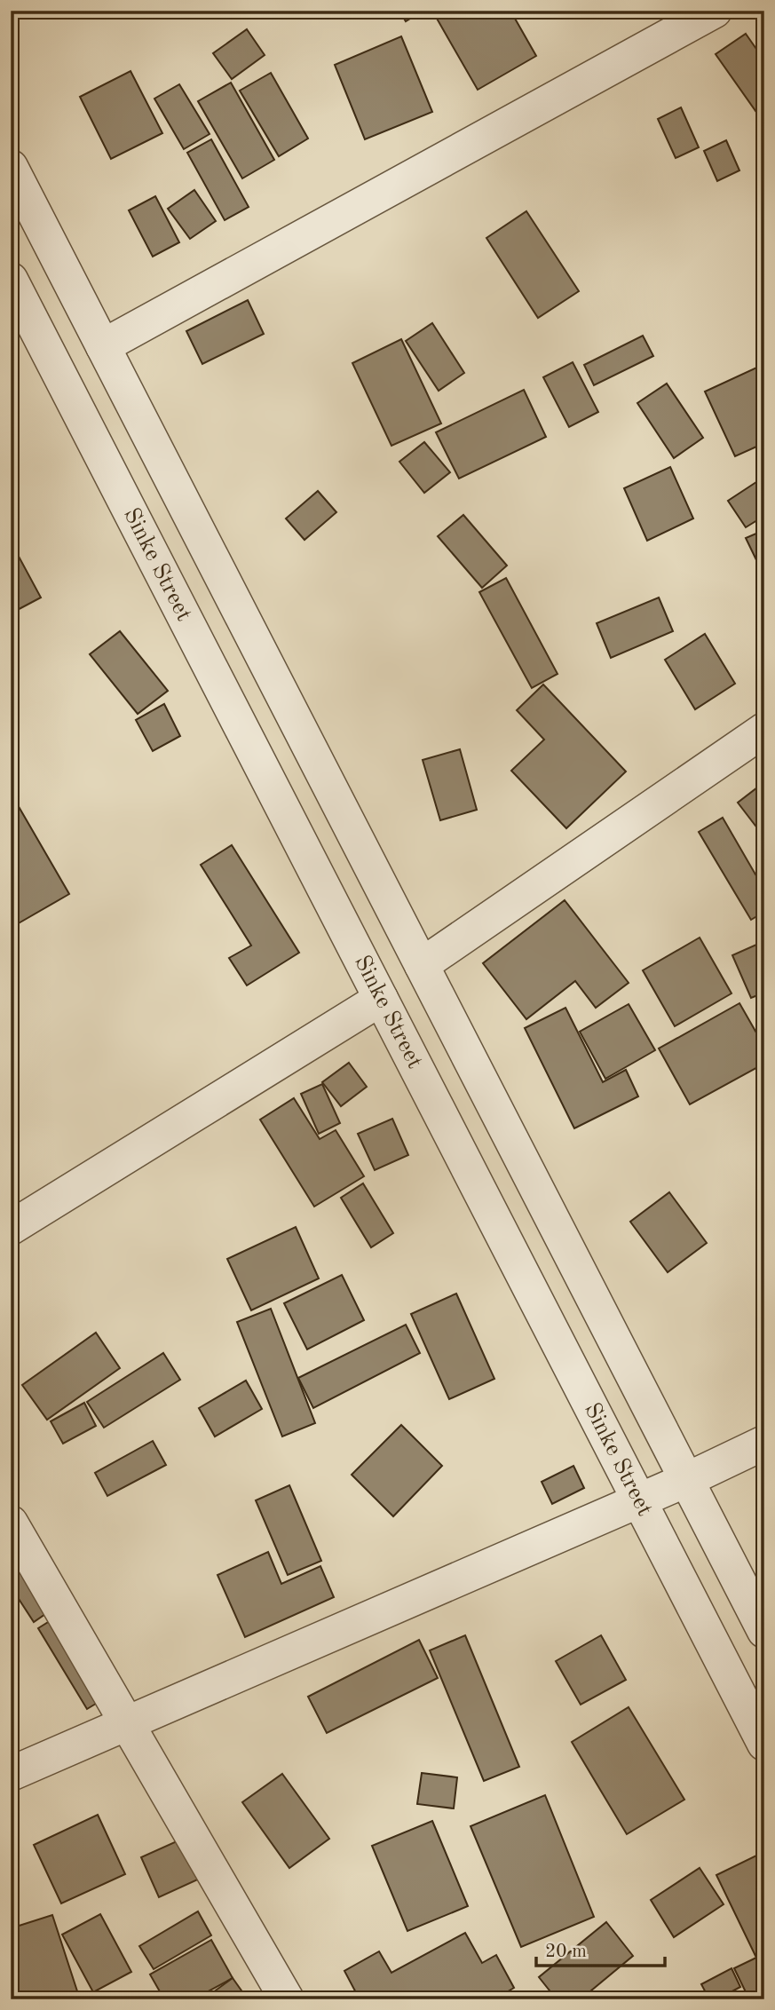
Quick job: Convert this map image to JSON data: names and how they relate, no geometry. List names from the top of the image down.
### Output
{
  "streets": {
    "street": ["Sinke Street"]
  },
  "scale_bar": "20 m"
}
